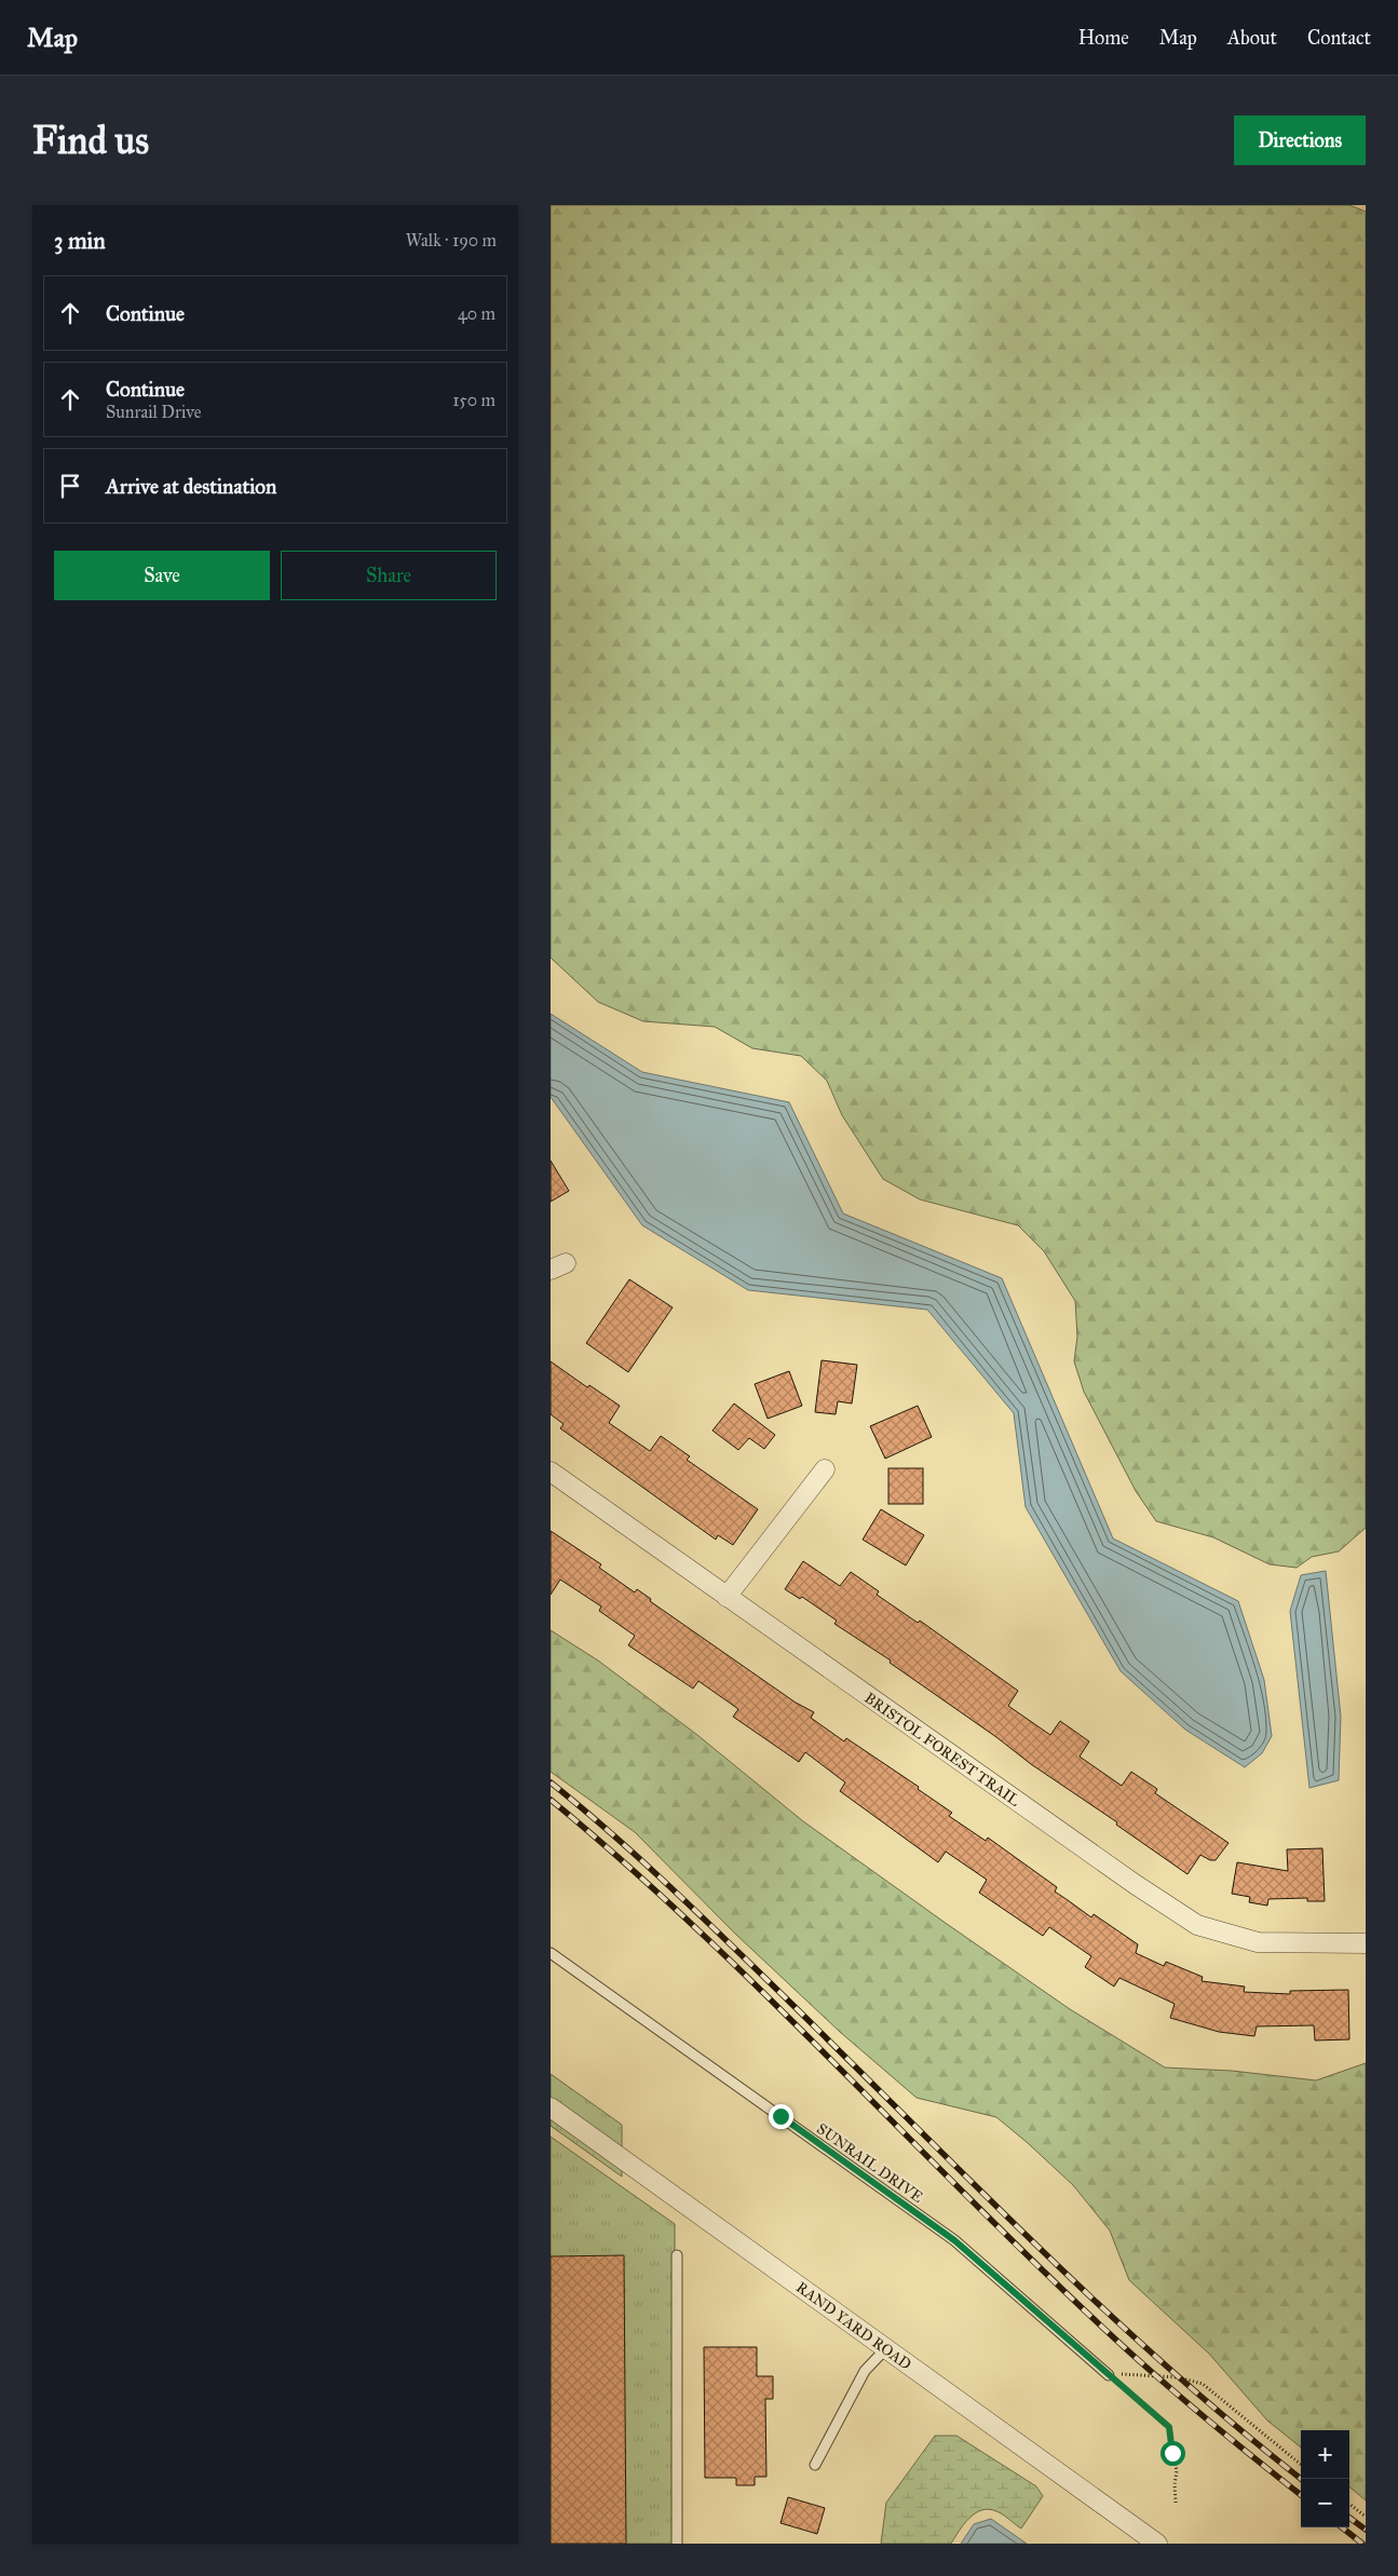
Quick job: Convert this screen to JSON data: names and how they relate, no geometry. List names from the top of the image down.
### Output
{
  "streets": {
    "street": ["BRISTOL FOREST TRAIL", "RAND YARD ROAD"],
    "lane": ["SUNRAIL DRIVE"]
  },
  "page": {
    "header": "Map",
    "nav": [
      "Home",
      "Map",
      "About",
      "Contact"
    ],
    "buttons": [
      "Directions",
      ["Save", "Share"]
    ],
    "title": "Find us",
    "heading": ["3 min", "Walk · 190 m"],
    "list": [
      ["Continue", "40 m"],
      ["Continue", "Sunrail Drive", "150 m"],
      "Arrive at destination"
    ],
    "map_buttons": ["+", "−"]
  }
}
